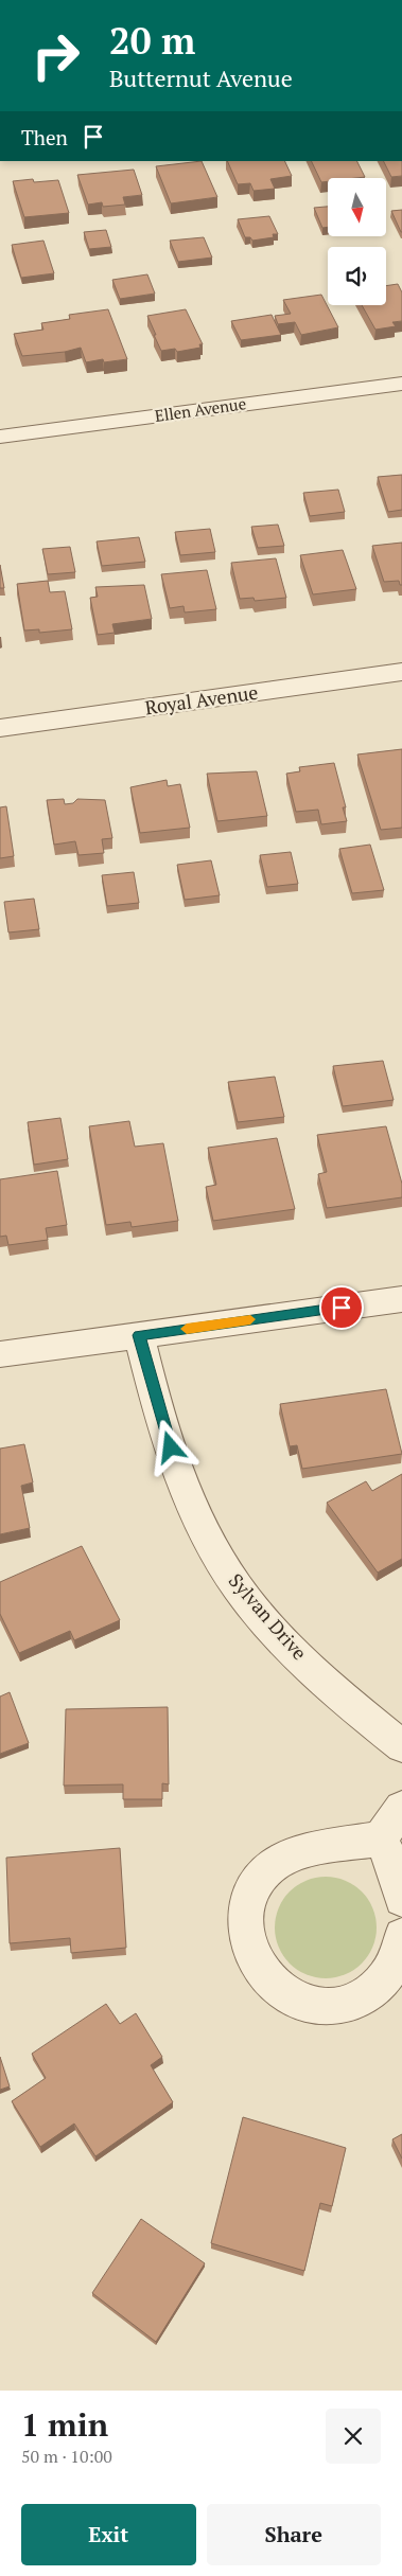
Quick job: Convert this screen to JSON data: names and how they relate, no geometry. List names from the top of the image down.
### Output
{
  "streets": {
    "street": ["Ellen Avenue", "Royal Avenue", "Sylvan Drive"]
  },
  "north": "bottom",
  "page": {
    "turn": ["20 m", "Butternut Avenue"],
    "then": "Then",
    "heading": ["1 min", "50 m · 10:00"],
    "buttons": ["Exit", "Share"]
  }
}
